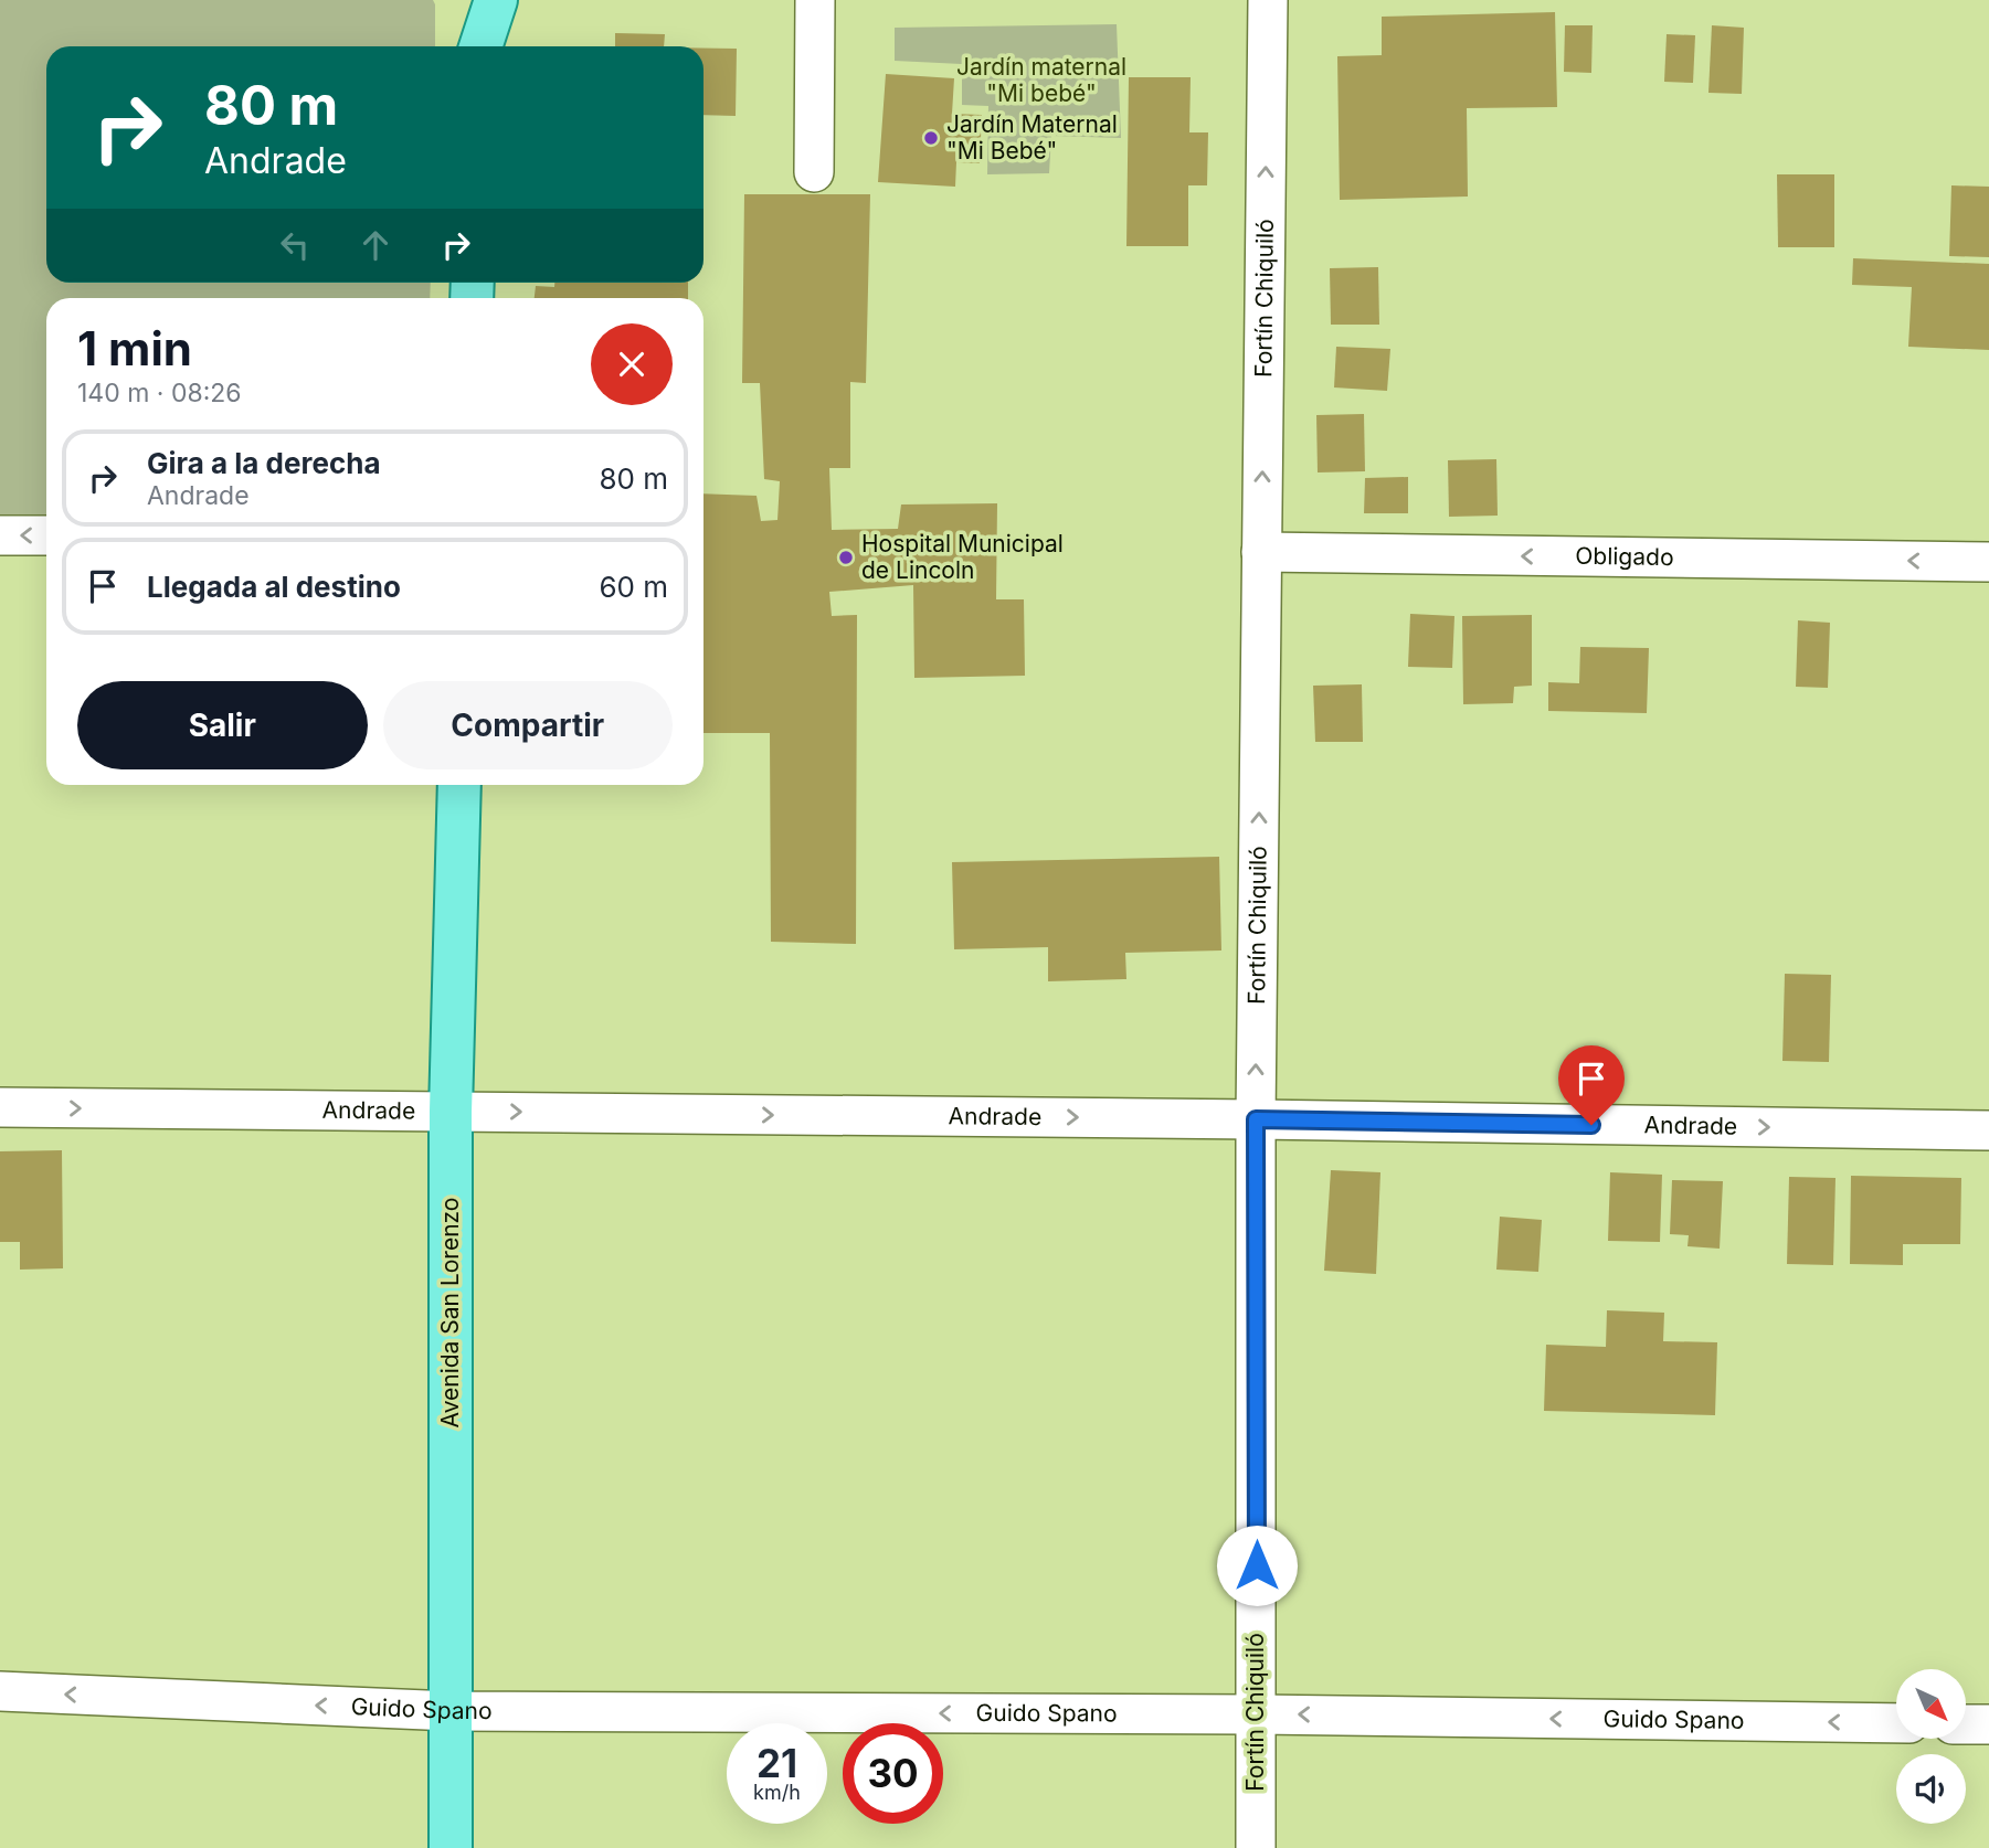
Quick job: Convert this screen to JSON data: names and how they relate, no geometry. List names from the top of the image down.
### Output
{
  "streets": {
    "main road": ["Avenida San Lorenzo"],
    "street": [
      "Fortín Chiquiló",
      "Obligado",
      "Andrade",
      "Guido Spano"
    ]
  },
  "crossings": [
    ["Fortín Chiquiló", "Obligado"],
    ["Fortín Chiquiló", "Andrade"],
    ["Fortín Chiquiló", "Guido Spano"],
    ["Andrade", "Avenida San Lorenzo"],
    ["Avenida San Lorenzo", "Guido Spano"]
  ],
  "one_way": [
    "Fortín Chiquiló",
    "Obligado",
    "Andrade",
    "Guido Spano"
  ],
  "parks": ["Jardín maternal \"Mi bebé\""],
  "places": ["Jardín Maternal \"Mi Bebé\"", "Hospital Municipal de Lincoln"],
  "north": "bottom right",
  "page": {
    "turn": ["80 m", "Andrade"],
    "heading": ["1 min", "140 m · 08:26"],
    "list": [
      {
        "name": "Gira a la derecha",
        "note": "Andrade",
        "value": "80 m"
      },
      {
        "name": "Llegada al destino",
        "value": "60 m"
      }
    ],
    "buttons": ["Salir", "Compartir"],
    "speed": "21 km/h",
    "limit": "30"
  }
}
